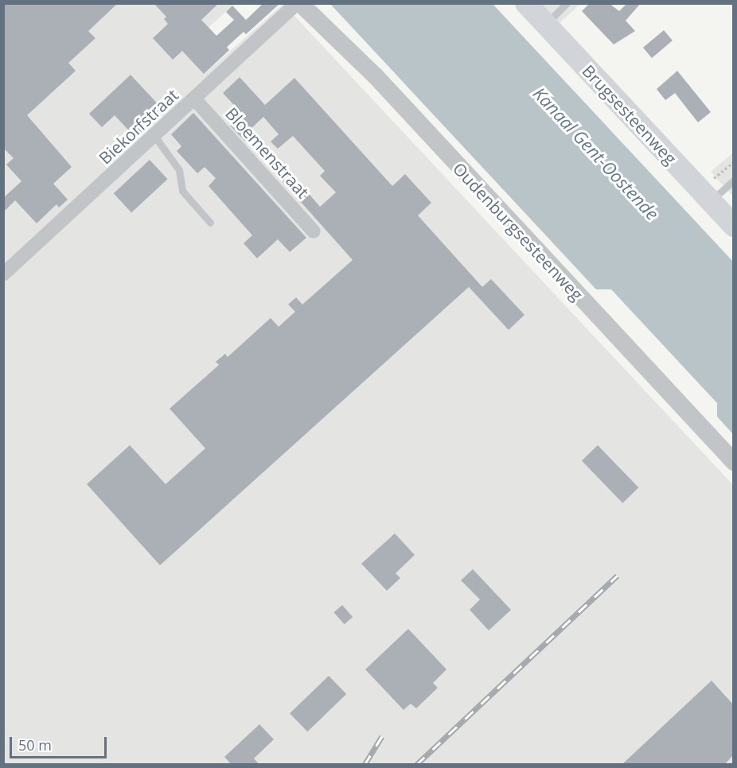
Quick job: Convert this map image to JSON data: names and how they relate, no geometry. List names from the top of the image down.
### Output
{
  "streets": {
    "main road": ["Brugsesteenweg"],
    "street": ["Biekorfstraat", "Bloemenstraat", "Oudenburgsesteenweg"]
  },
  "crossings": [
    ["Biekorfstraat", "Bloemenstraat"],
    ["Biekorfstraat", "Oudenburgsesteenweg"]
  ],
  "water": ["Kanaal Gent-Oostende"],
  "scale_bar": "50 m"
}
